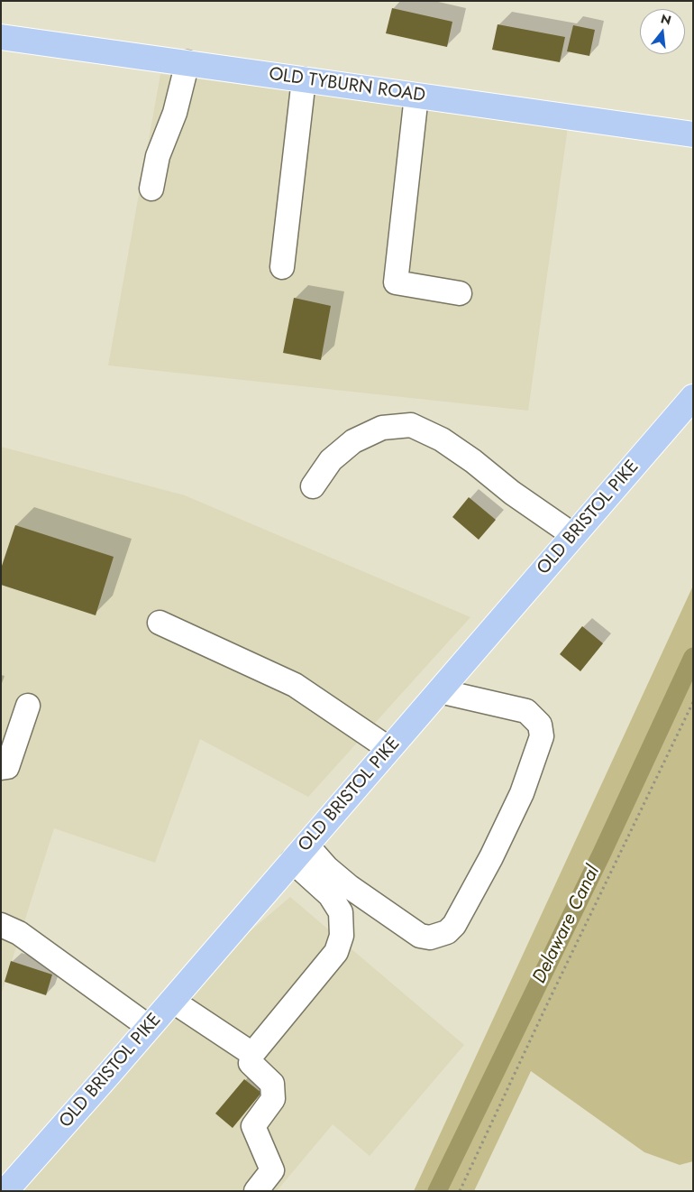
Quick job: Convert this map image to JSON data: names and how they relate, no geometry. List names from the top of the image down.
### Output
{
  "streets": {
    "main road": ["OLD TYBURN ROAD", "OLD BRISTOL PIKE"]
  },
  "water": ["Delaware Canal"],
  "north": "top"
}
